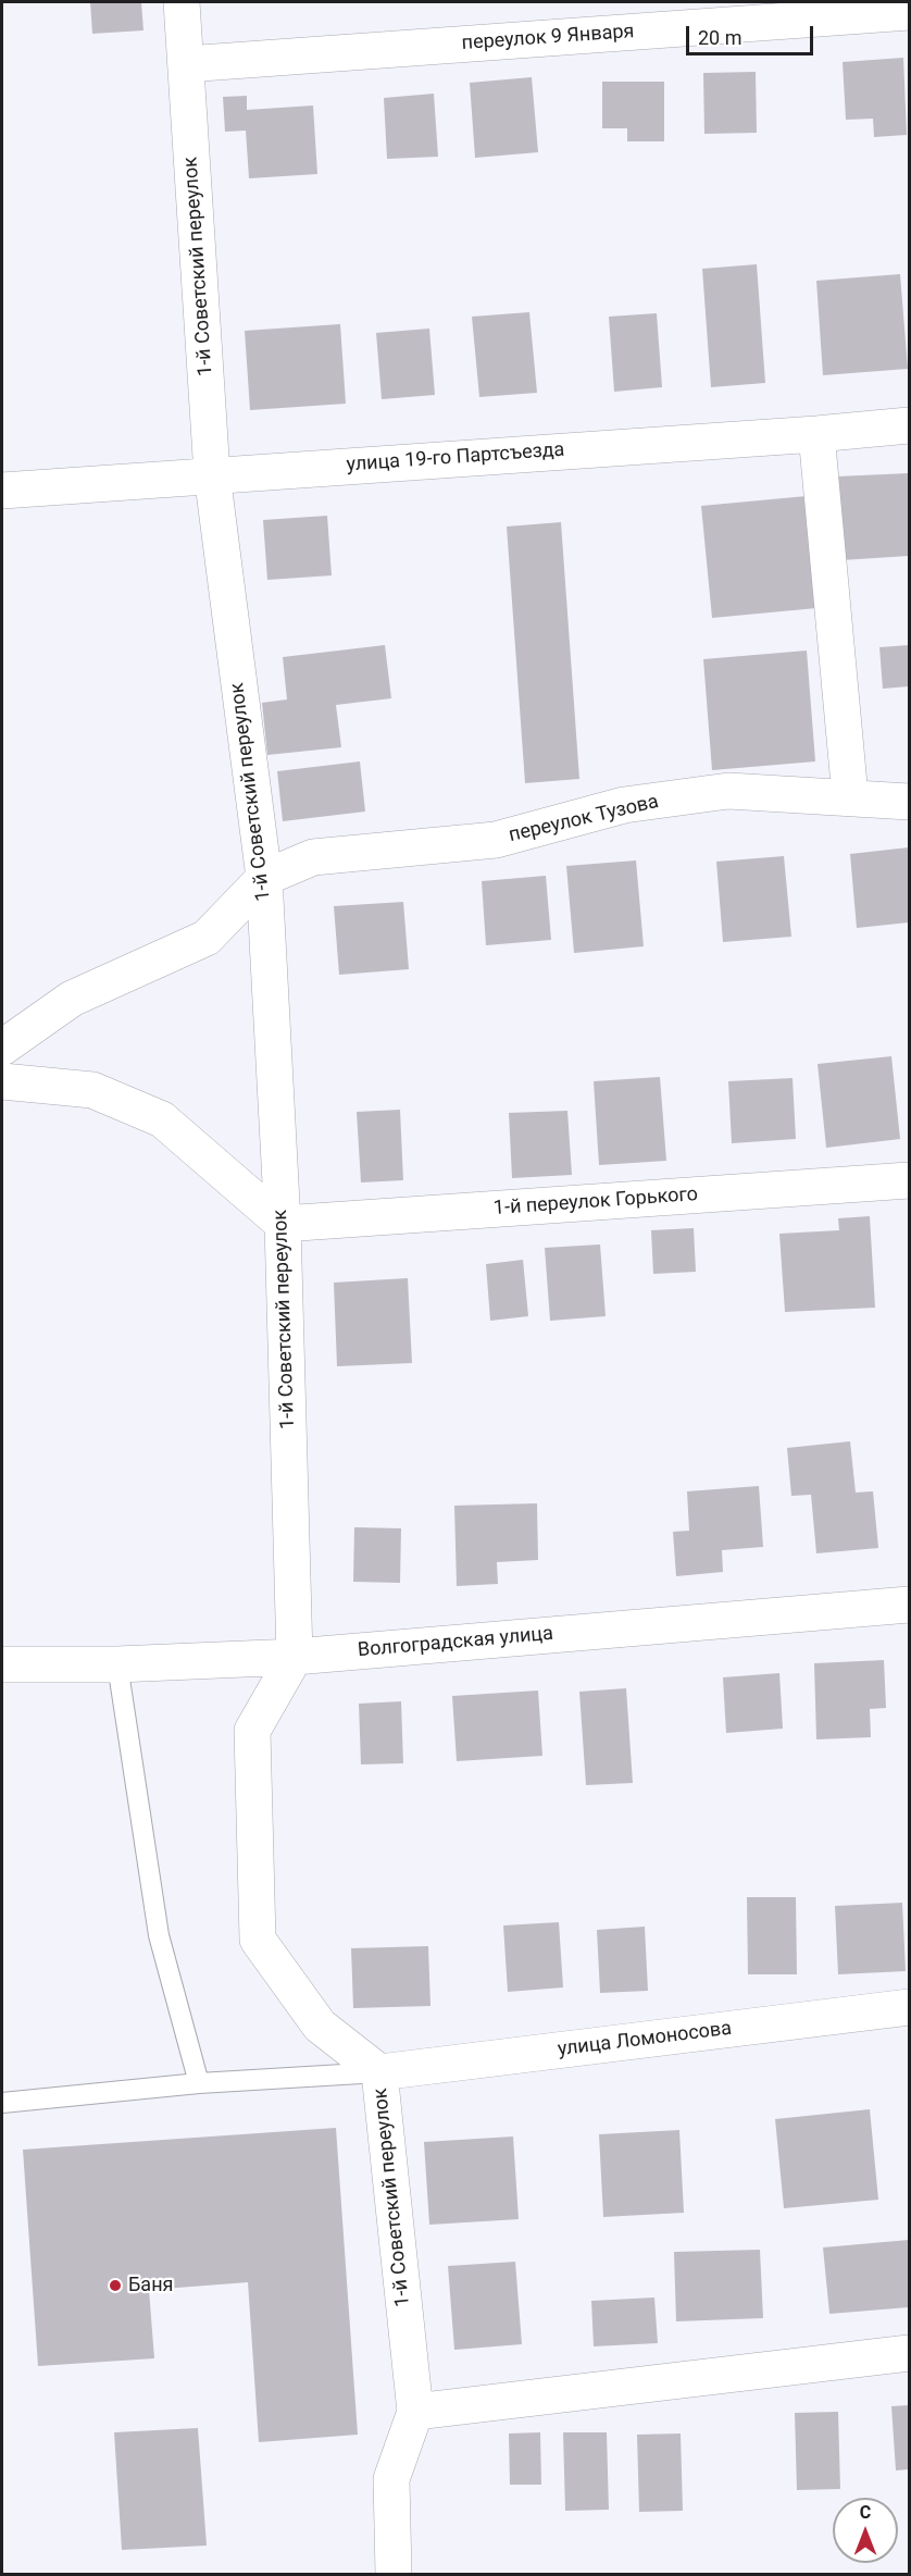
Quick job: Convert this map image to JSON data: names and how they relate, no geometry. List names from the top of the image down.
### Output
{
  "streets": {
    "street": [
      "переулок 9 Января",
      "1-й Советский переулок",
      "улица 19-го Партсъезда",
      "переулок Тузова",
      "1-й переулок Горького",
      "Волгоградская улица",
      "улица Ломоносова"
    ]
  },
  "crossings": [
    ["переулок 9 Января", "1-й Советский переулок"],
    ["1-й Советский переулок", "улица 19-го Партсъезда"],
    ["1-й Советский переулок", "переулок Тузова"],
    ["1-й Советский переулок", "1-й переулок Горького"],
    ["1-й Советский переулок", "Волгоградская улица"],
    ["1-й Советский переулок", "улица Ломоносова"]
  ],
  "places": ["Баня"],
  "scale_bar": "20 m",
  "north": "top"
}
